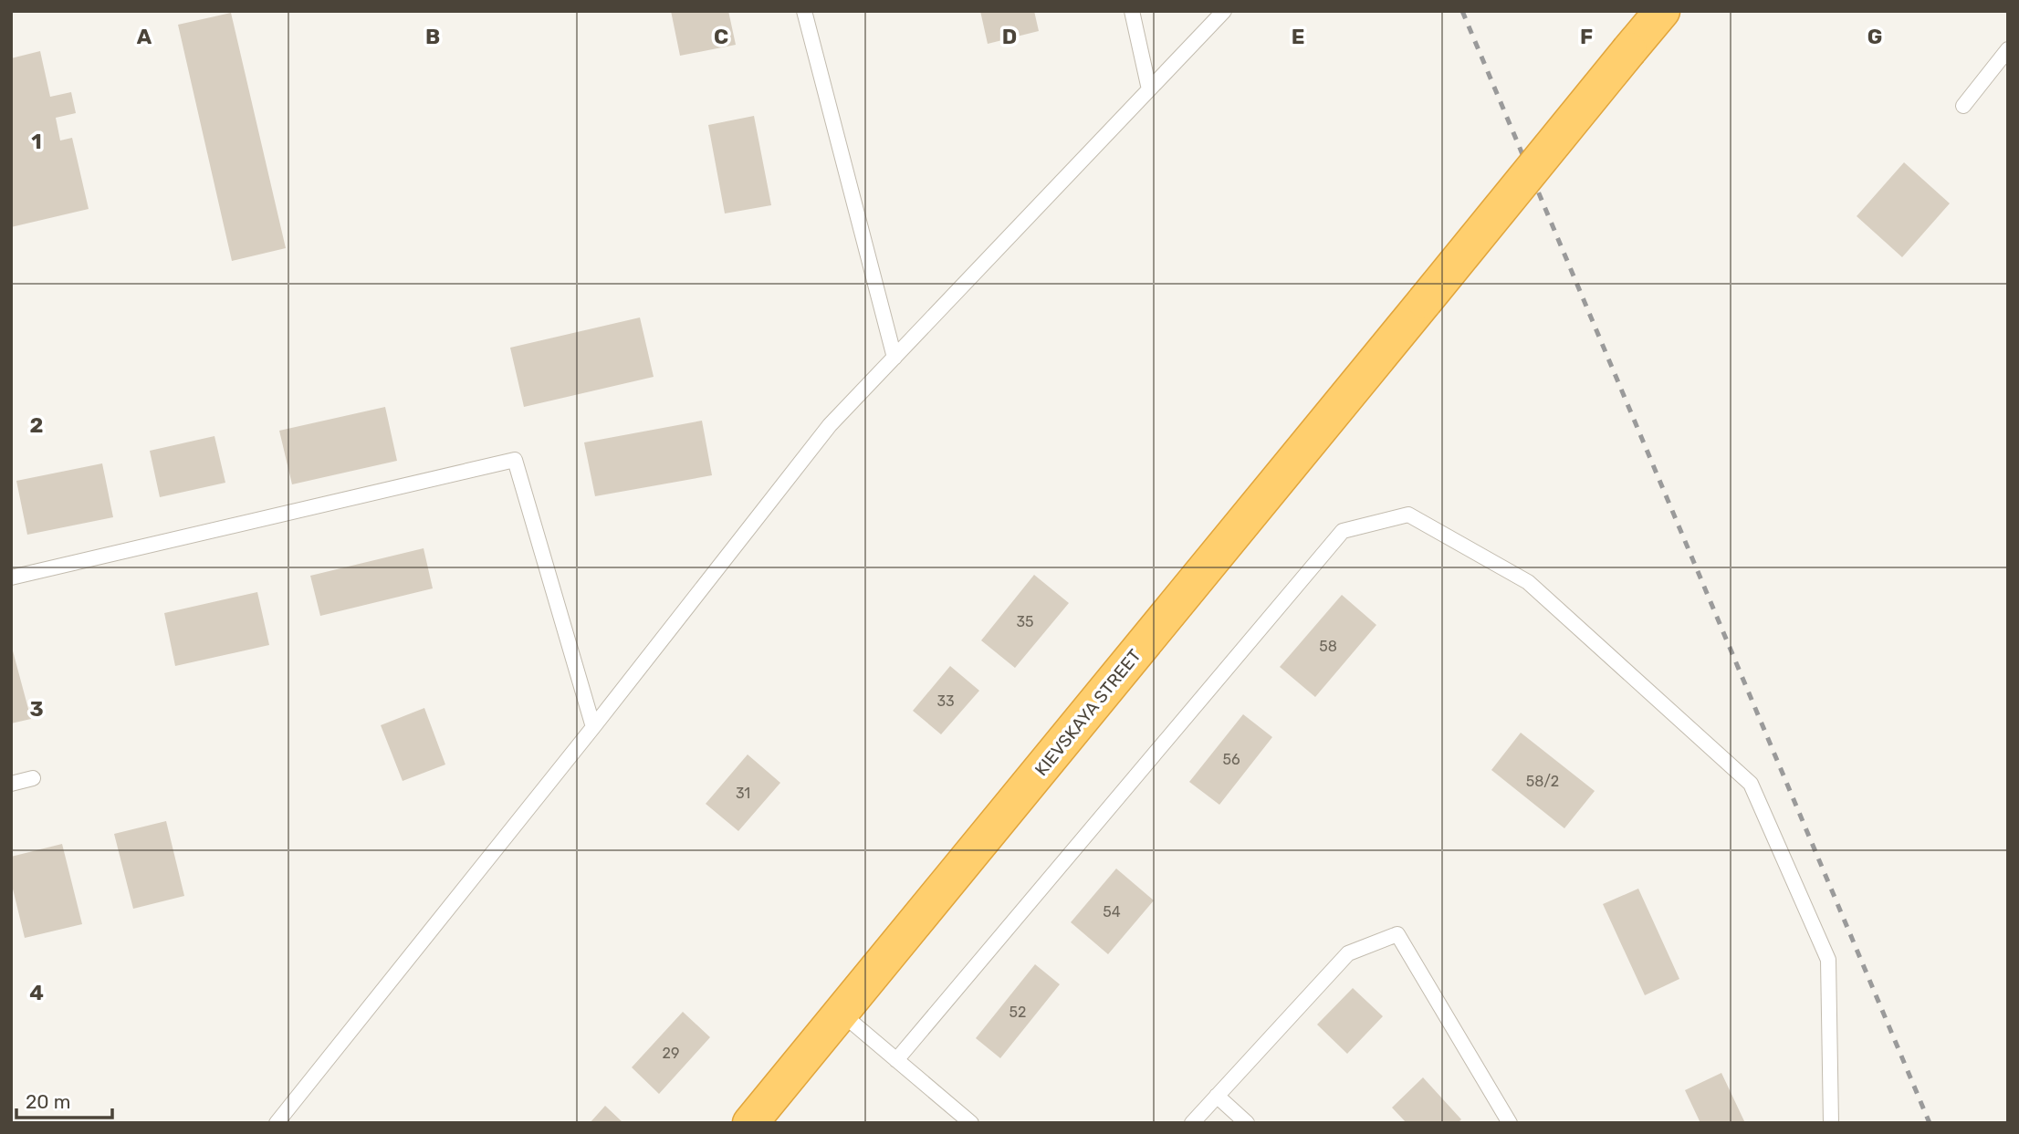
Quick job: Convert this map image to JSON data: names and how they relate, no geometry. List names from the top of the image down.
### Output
{
  "streets": {
    "highway": ["KIEVSKAYA STREET"]
  },
  "house_numbers": [
    "35",
    "58",
    "33",
    "56",
    "58/2",
    "31",
    "54",
    "52",
    "29"
  ],
  "scale_bar": "20 m",
  "grid": {
    "columns": [
      "A",
      "B",
      "C",
      "D",
      "E",
      "F",
      "G"
    ],
    "rows": [
      "1",
      "2",
      "3",
      "4"
    ]
  }
}
